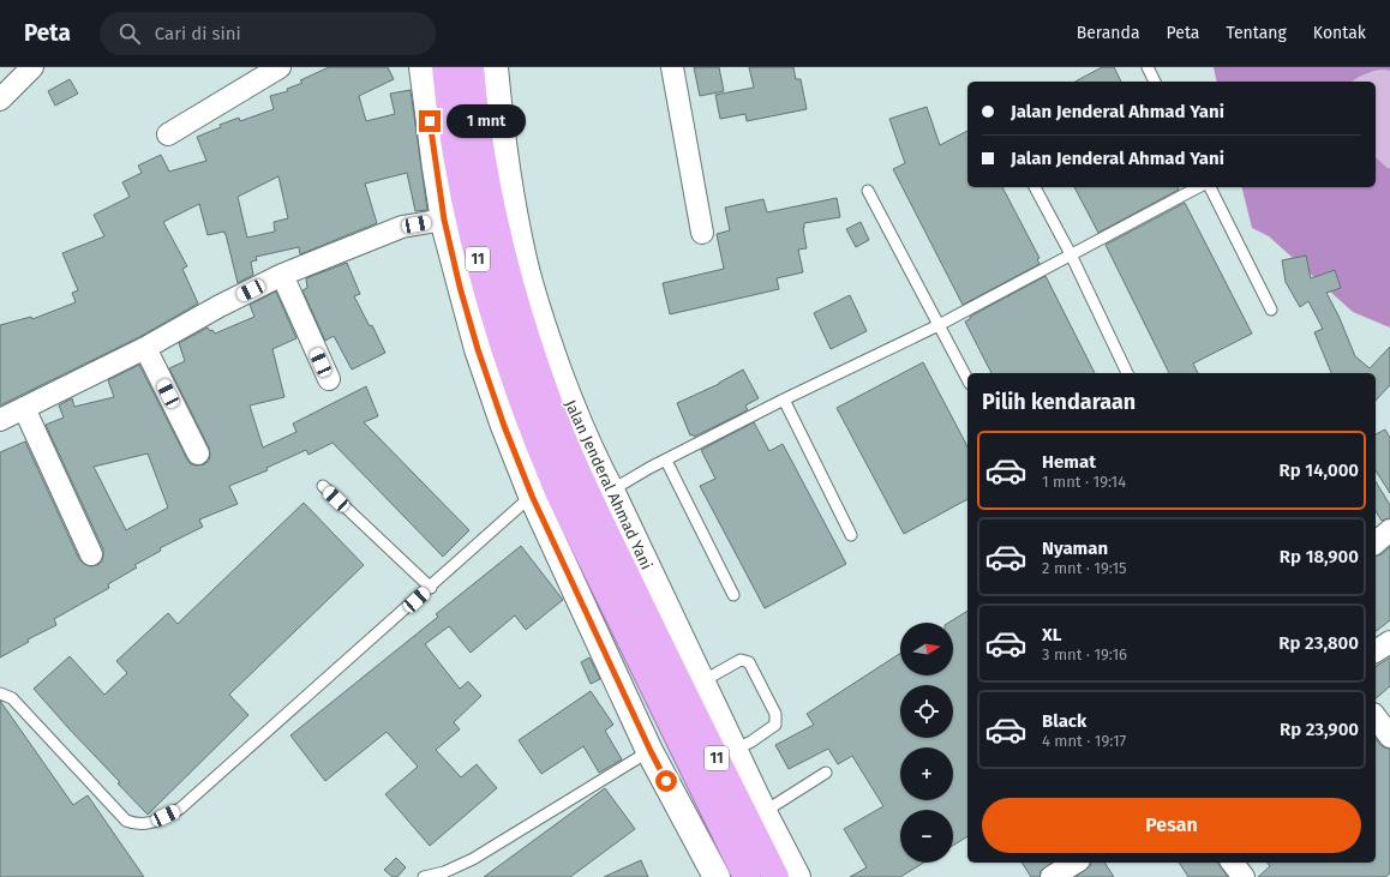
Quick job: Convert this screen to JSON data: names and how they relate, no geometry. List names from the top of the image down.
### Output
{
  "streets": {
    "highway": ["11", "Jalan Jenderal Ahmad Yani"]
  },
  "north": "right",
  "page": {
    "header": "Peta",
    "search": "Cari di sini",
    "nav": [
      "Beranda",
      "Peta",
      "Tentang",
      "Kontak"
    ],
    "banner": ["Jalan Jenderal Ahmad Yani", "Jalan Jenderal Ahmad Yani"],
    "bubble": "1 mnt",
    "heading": "Pilih kendaraan",
    "list": [
      {
        "name": "Hemat",
        "note": "1 mnt · 19:14",
        "value": "Rp 14,000"
      },
      {
        "name": "Nyaman",
        "note": "2 mnt · 19:15",
        "value": "Rp 18,900"
      },
      {
        "name": "XL",
        "note": "3 mnt · 19:16",
        "value": "Rp 23,800"
      },
      {
        "name": "Black",
        "note": "4 mnt · 19:17",
        "value": "Rp 23,900"
      }
    ],
    "map_buttons": ["+", "−"],
    "buttons": "Pesan"
  }
}
